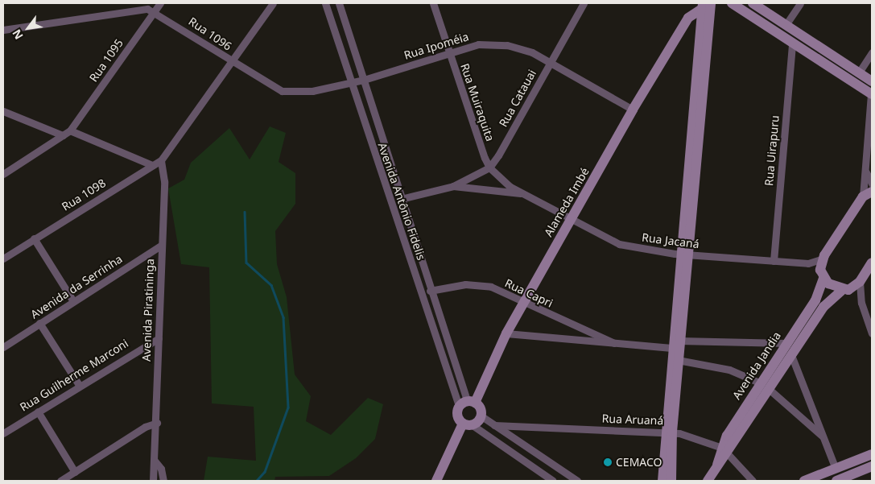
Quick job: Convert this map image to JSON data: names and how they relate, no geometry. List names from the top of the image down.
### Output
{
  "streets": {
    "street": [
      "Rua 1096",
      "Rua Ipoméia",
      "Rua 1095",
      "Rua Catauai",
      "Rua Muiraquita",
      "Rua Uirapuru",
      "Rua 1098",
      "Avenida Antônio Fidelis",
      "Alameda Imbé",
      "Rua Jacaná",
      "Avenida da Serrinha",
      "Rua Capri",
      "Avenida Piratininga",
      "Avenida Jandia",
      "Rua Guilherme Marconi",
      "Rua Aruaná"
    ]
  },
  "crossings": [
    ["Rua 1096", "Rua Ipoméia"],
    ["Rua 1096", "Rua 1095"],
    ["Rua 1096", "Rua 1098"],
    ["Rua Ipoméia", "Rua Catauai"],
    ["Rua Ipoméia", "Rua Muiraquita"],
    ["Rua Ipoméia", "Avenida Antônio Fidelis"],
    ["Rua Ipoméia", "Alameda Imbé"],
    ["Rua Catauai", "Rua Muiraquita"],
    ["Rua Uirapuru", "Rua Jacaná"],
    ["Rua 1098", "Avenida Piratininga"],
    ["Avenida Antônio Fidelis", "Alameda Imbé"],
    ["Avenida Antônio Fidelis", "Rua Jacaná"],
    ["Avenida Antônio Fidelis", "Rua Capri"],
    ["Alameda Imbé", "Rua Jacaná"],
    ["Alameda Imbé", "Rua Capri"],
    ["Rua Jacaná", "Avenida Jandia"],
    ["Avenida da Serrinha", "Avenida Piratininga"],
    ["Avenida Piratininga", "Rua Guilherme Marconi"],
    ["Avenida Jandia", "Rua Aruaná"]
  ],
  "places": ["CEMACO"],
  "north": "bottom left"
}
